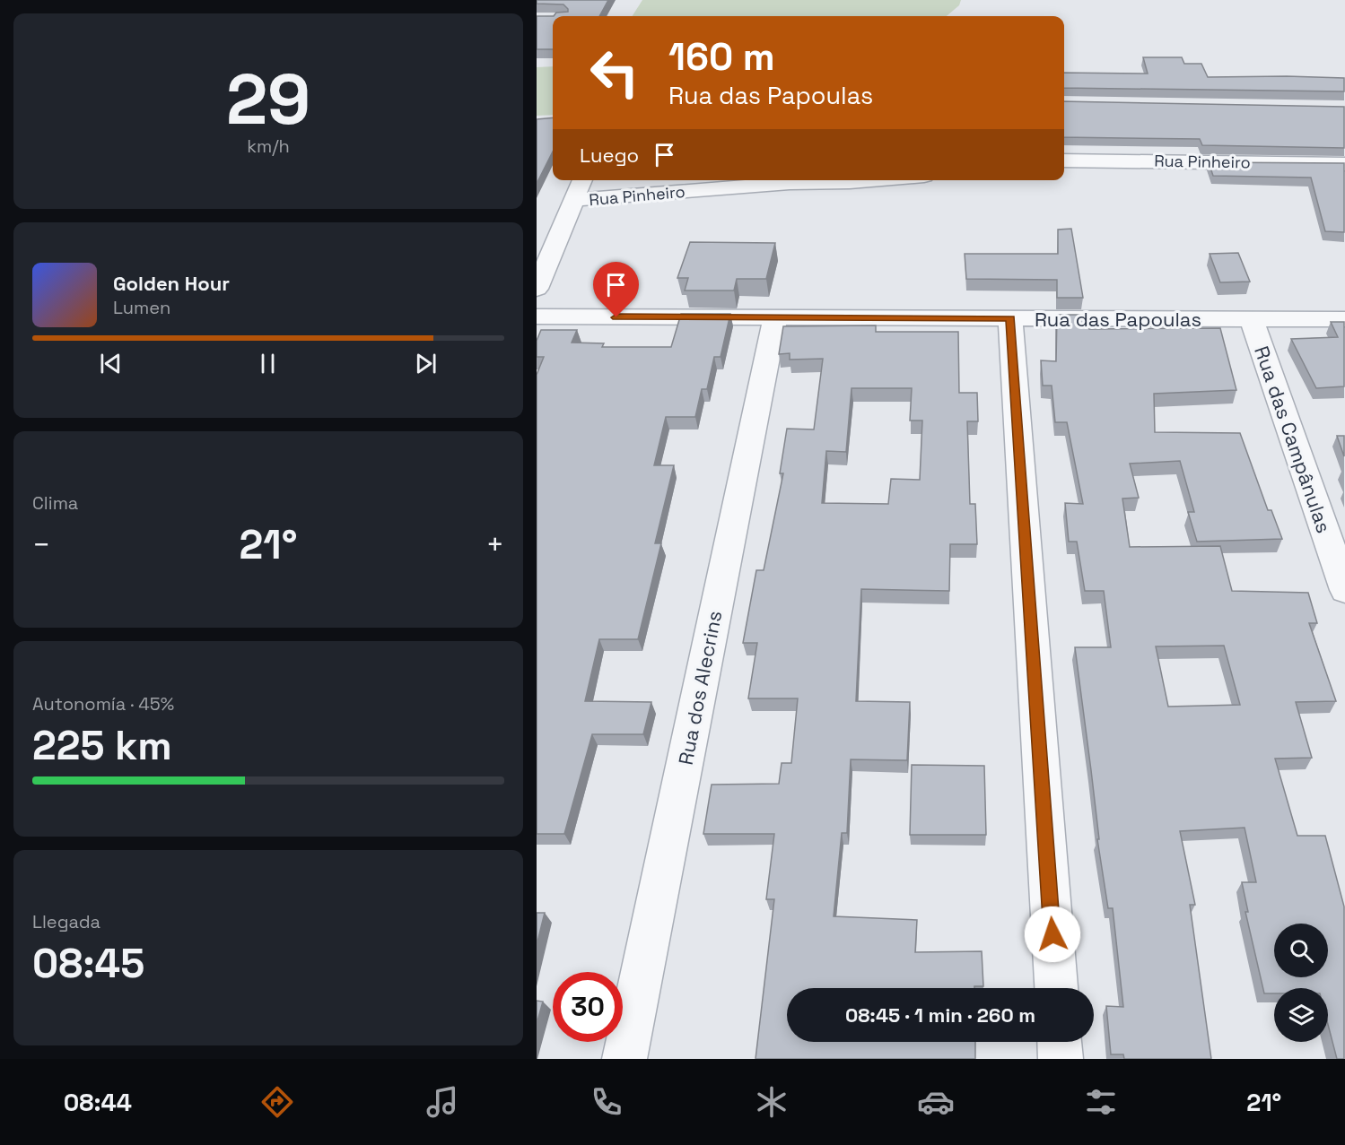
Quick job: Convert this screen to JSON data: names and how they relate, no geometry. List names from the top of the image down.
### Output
{
  "streets": {
    "street": [
      "Rua Pinheiro",
      "Rua das Papoulas",
      "Rua das Campânulas",
      "Rua dos Alecrins"
    ]
  },
  "crossings": [
    ["Rua das Papoulas", "Rua das Campânulas"],
    ["Rua das Papoulas", "Rua dos Alecrins"]
  ],
  "page": {
    "tile": [
      ["29", "km/h"],
      "Clima",
      ["Autonomía · 45%", "225 km"],
      ["Llegada", "08:45"]
    ],
    "turn": ["160 m", "Rua das Papoulas"],
    "then": "Luego",
    "song": ["Golden Hour", "Lumen"],
    "heat": ["−", "21°", "+"],
    "limit": "30",
    "trip": "08:45 · 1 min · 260 m",
    "tabs": ["08:44", "21°"]
  }
}
